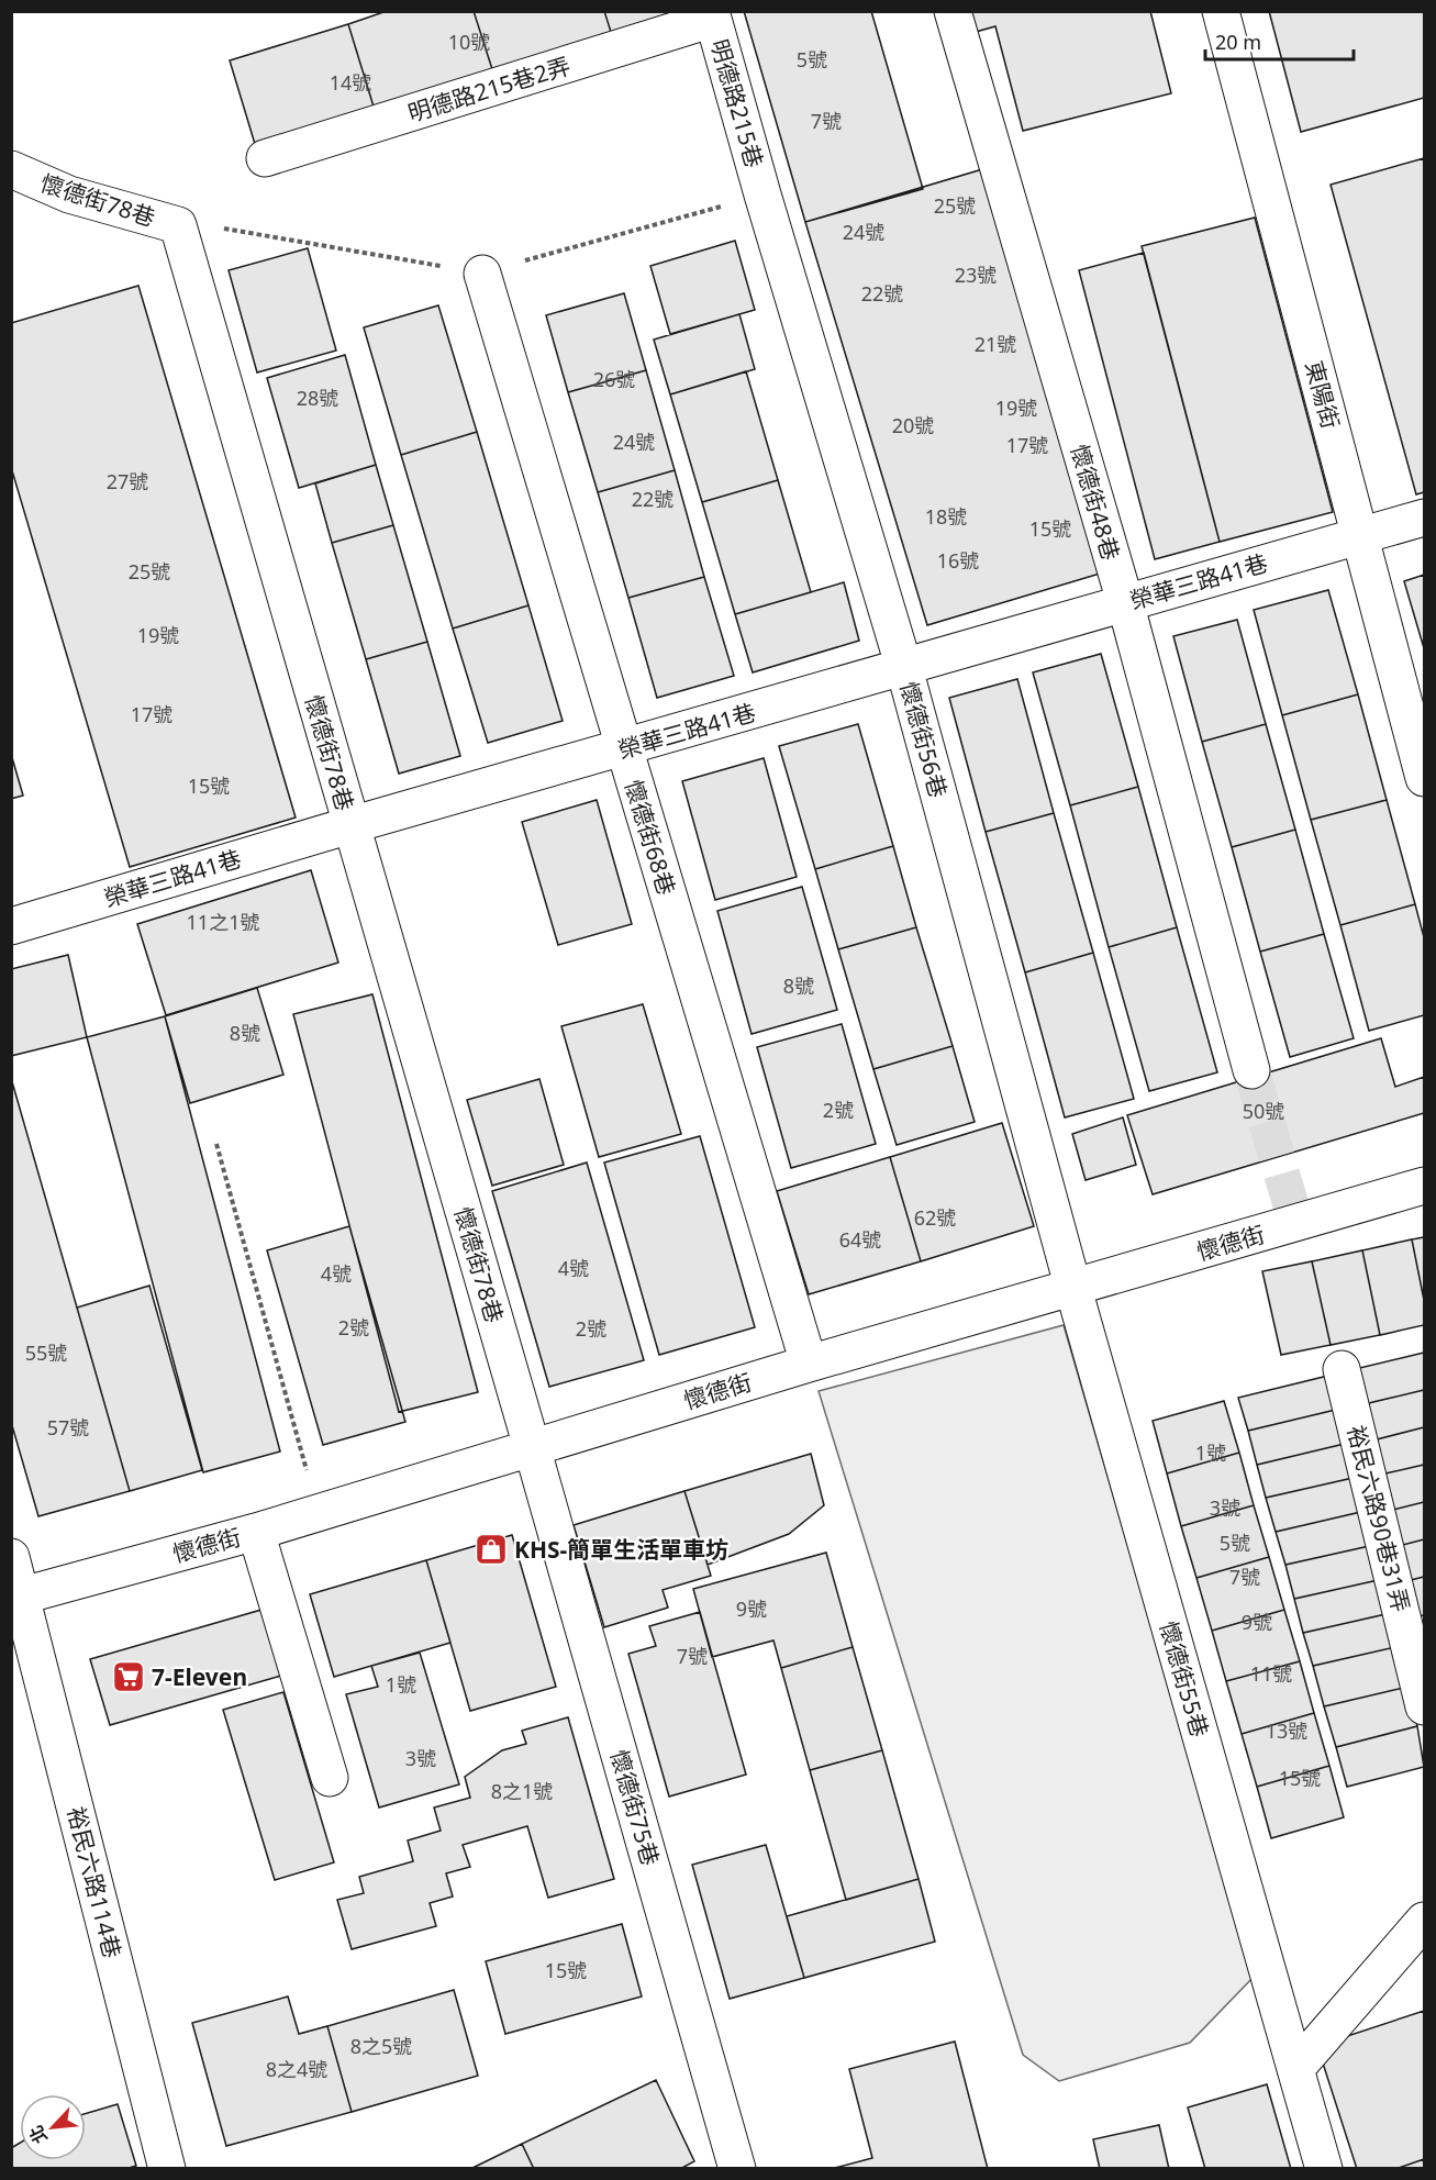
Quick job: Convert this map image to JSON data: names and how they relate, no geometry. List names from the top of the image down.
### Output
{
  "streets": {
    "street": [
      "明德路215巷2弄",
      "明德路215巷",
      "懷德街78巷",
      "東陽街",
      "懷德街48巷",
      "榮華三路41巷",
      "懷德街56巷",
      "懷德街68巷",
      "懷德街",
      "裕民六路90巷31弄",
      "懷德街55巷",
      "懷德街75巷",
      "裕民六路114巷"
    ]
  },
  "crossings": [
    ["明德路215巷2弄", "明德路215巷"],
    ["明德路215巷", "懷德街56巷"],
    ["懷德街78巷", "榮華三路41巷"],
    ["懷德街78巷", "懷德街"],
    ["懷德街78巷", "懷德街75巷"],
    ["東陽街", "榮華三路41巷"],
    ["懷德街48巷", "榮華三路41巷"],
    ["榮華三路41巷", "懷德街56巷"],
    ["榮華三路41巷", "懷德街68巷"],
    ["懷德街56巷", "懷德街"],
    ["懷德街56巷", "懷德街55巷"],
    ["懷德街68巷", "懷德街"],
    ["懷德街", "懷德街55巷"],
    ["懷德街", "懷德街75巷"],
    ["懷德街", "裕民六路114巷"]
  ],
  "places": {
    "shop": ["KHS-簡單生活單車坊"],
    "supermarket": ["7-Eleven"]
  },
  "house_numbers": [
    "10號",
    "5號",
    "14號",
    "7號",
    "25號",
    "24號",
    "23號",
    "22號",
    "21號",
    "26號",
    "28號",
    "19號",
    "20號",
    "24號",
    "17號",
    "27號",
    "22號",
    "18號",
    "15號",
    "16號",
    "25號",
    "19號",
    "17號",
    "15號",
    "11之1號",
    "8號",
    "8號",
    "2號",
    "50號",
    "62號",
    "64號",
    "4號",
    "4號",
    "2號",
    "2號",
    "55號",
    "57號",
    "1號",
    "3號",
    "5號",
    "7號",
    "9號",
    "9號",
    "7號",
    "11號",
    "1號",
    "13號",
    "3號",
    "15號",
    "8之1號",
    "15號",
    "8之5號",
    "8之4號"
  ],
  "scale_bar": "20 m",
  "north": "bottom left"
}
